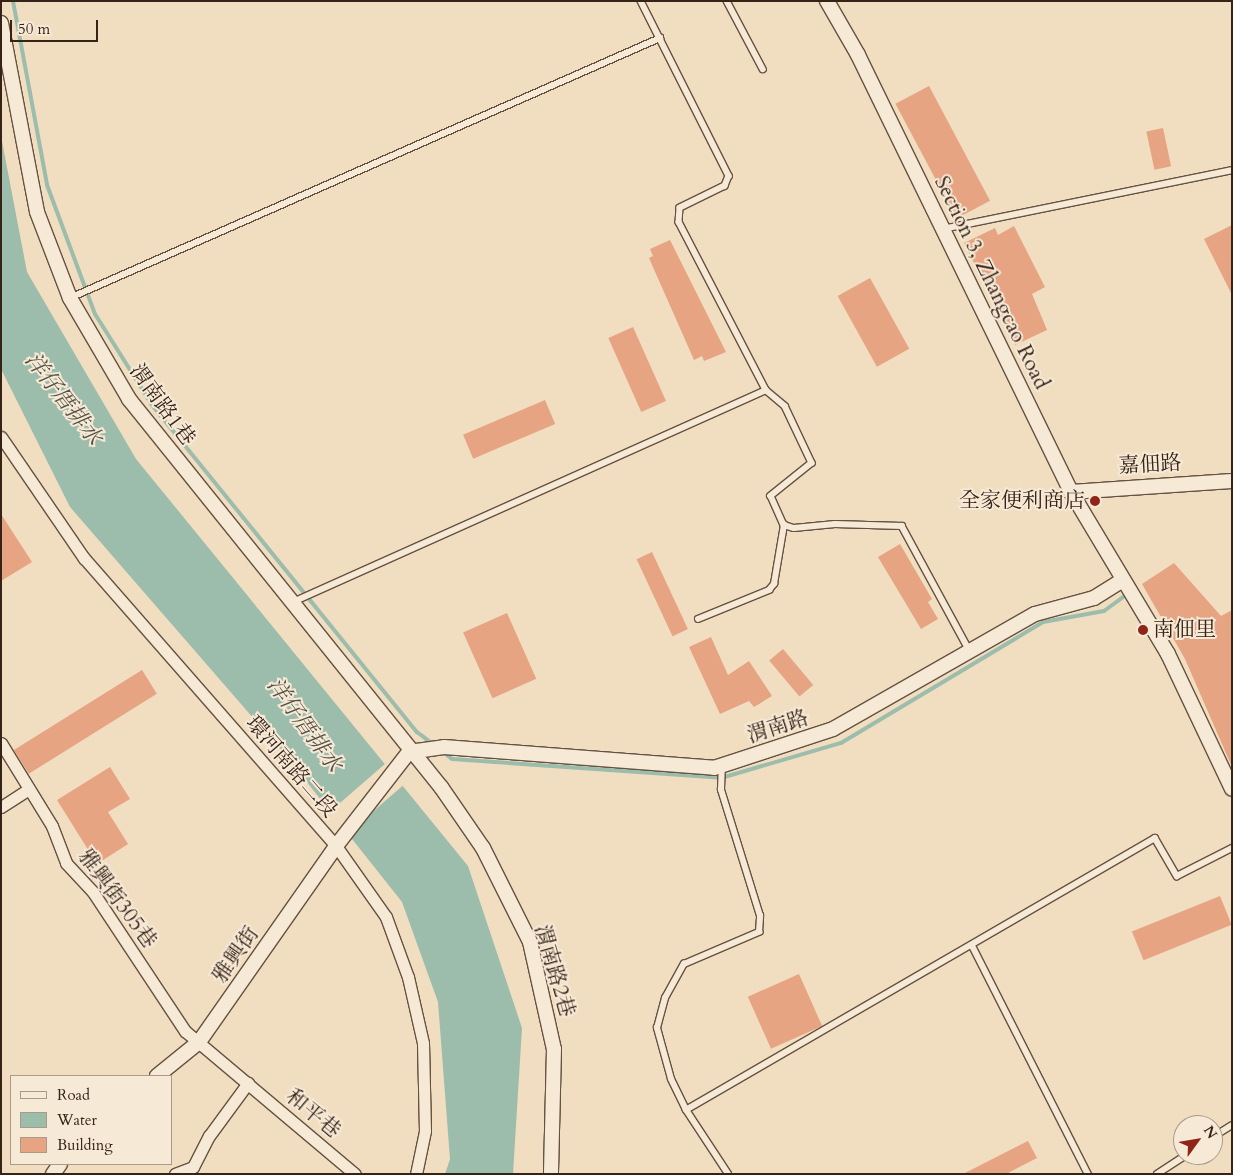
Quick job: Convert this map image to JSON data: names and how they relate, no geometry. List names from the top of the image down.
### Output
{
  "streets": {
    "street": [
      "Section 3, Zhangcao Road",
      "渭南路1巷",
      "嘉佃路",
      "渭南路",
      "環河南路二段",
      "雅興街305巷",
      "雅興街",
      "渭南路2巷",
      "和平巷"
    ]
  },
  "crossings": [
    ["Section 3, Zhangcao Road", "嘉佃路"],
    ["Section 3, Zhangcao Road", "渭南路"],
    ["渭南路1巷", "渭南路"],
    ["渭南路1巷", "雅興街"],
    ["渭南路1巷", "渭南路2巷"],
    ["渭南路", "雅興街"],
    ["渭南路", "渭南路2巷"],
    ["環河南路二段", "雅興街"],
    ["雅興街305巷", "雅興街"],
    ["雅興街305巷", "和平巷"],
    ["雅興街", "渭南路2巷"],
    ["雅興街", "和平巷"]
  ],
  "water": ["洋仔厝排水"],
  "places": ["全家便利商店", "南佃里"],
  "legend": ["Road", "Water", "Building"],
  "scale_bar": "50 m",
  "north": "top right"
}
